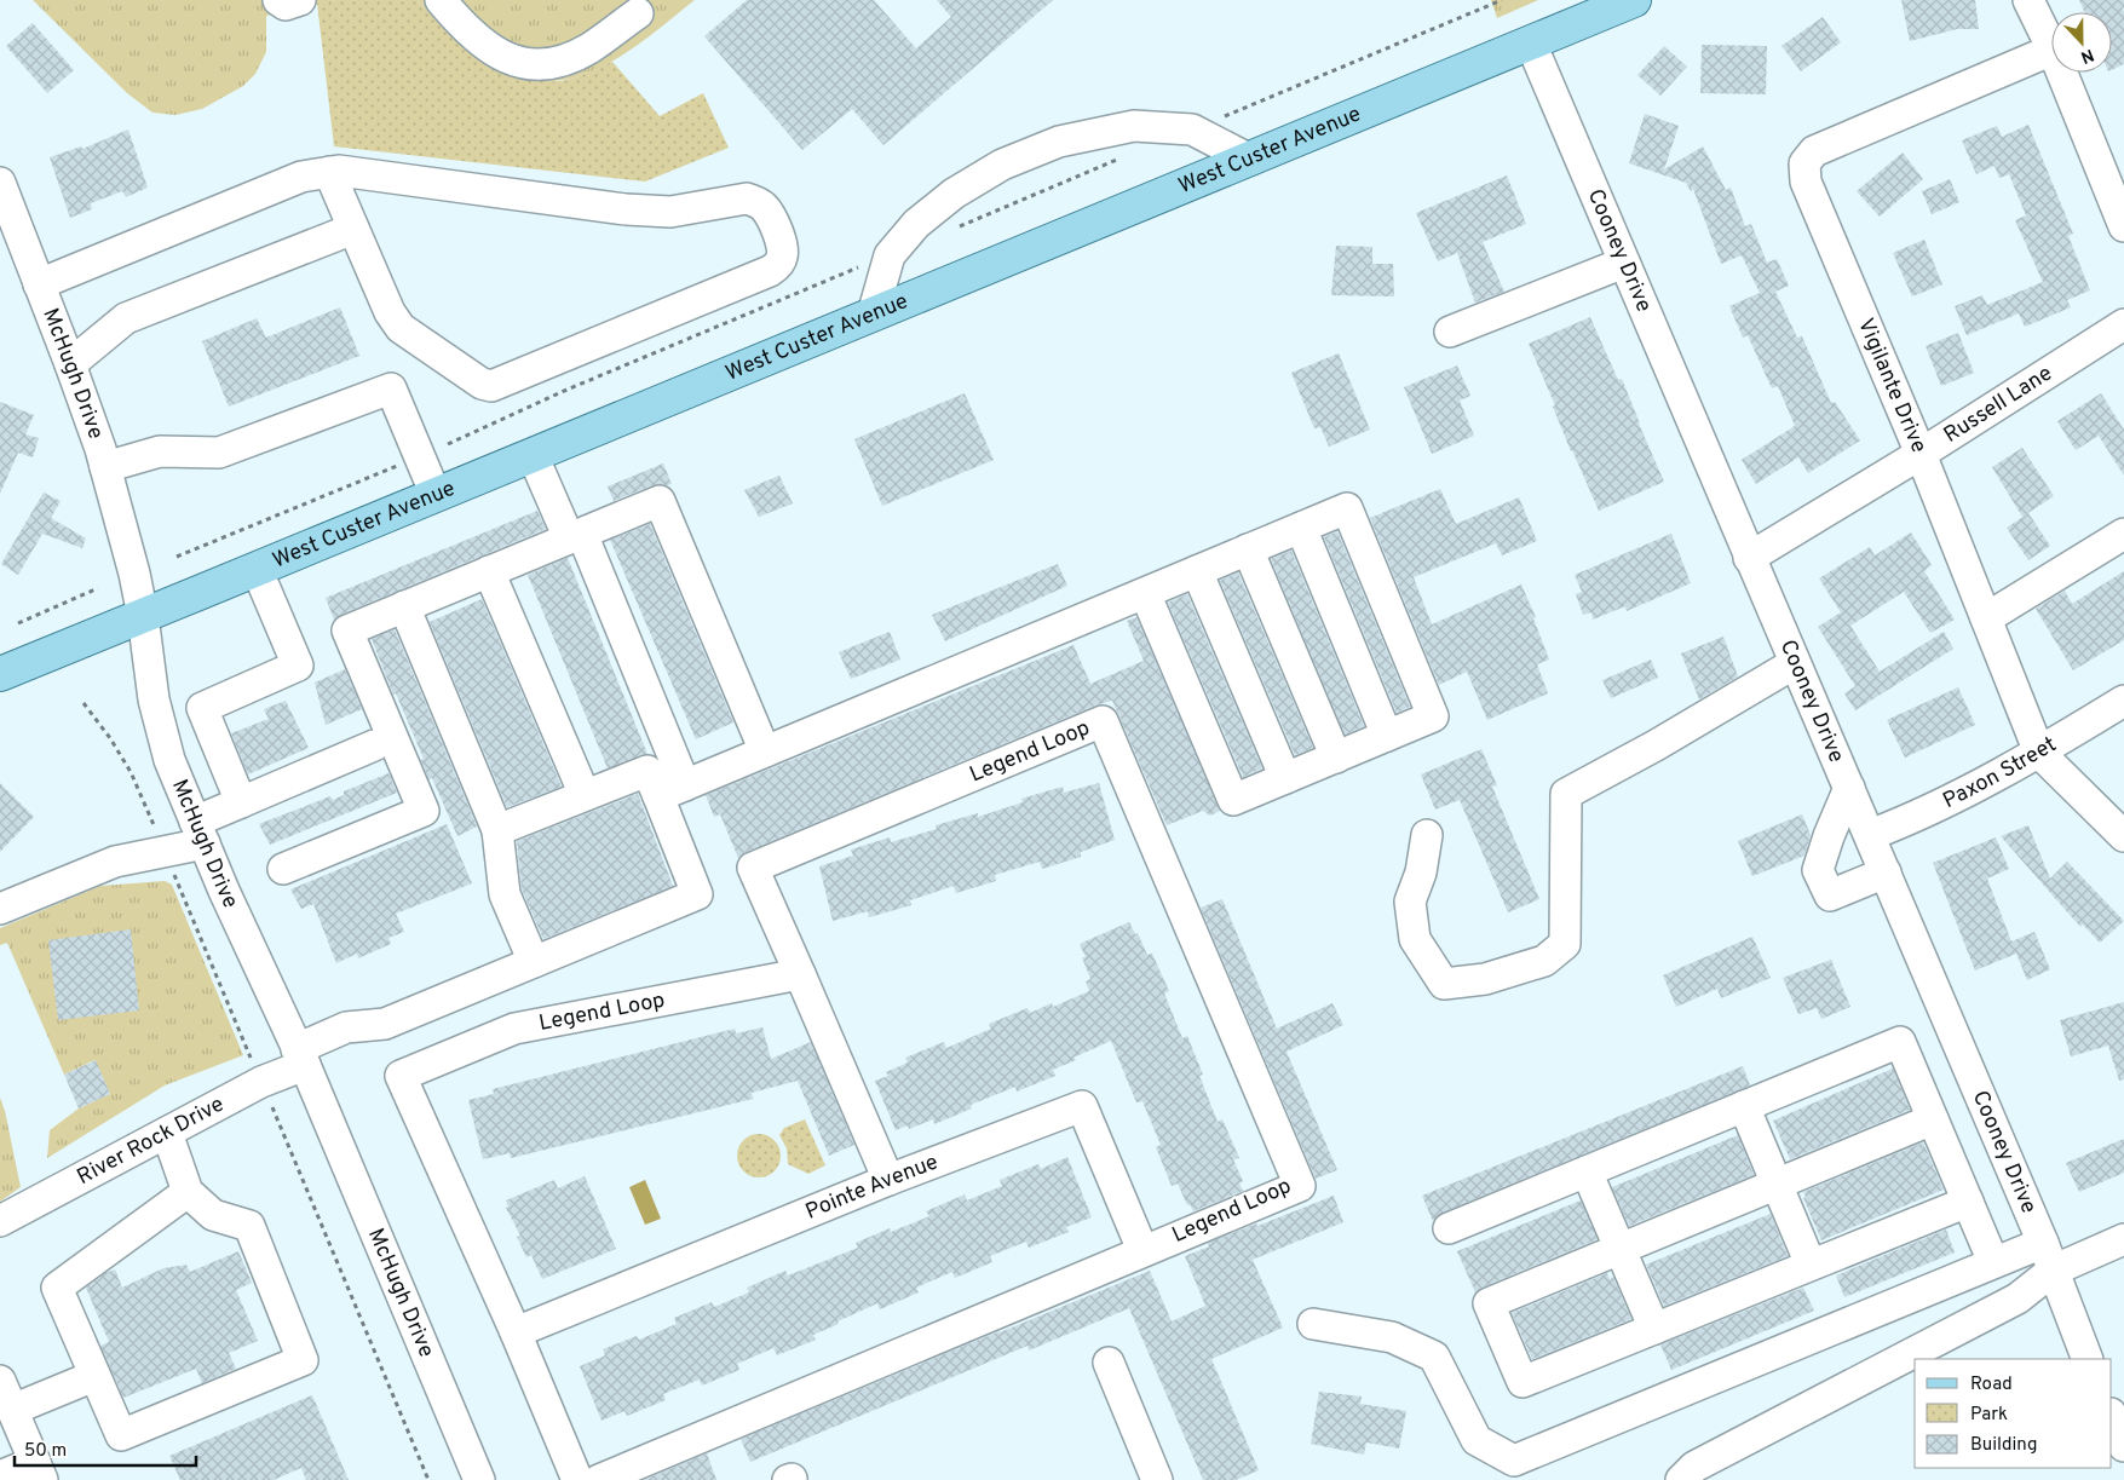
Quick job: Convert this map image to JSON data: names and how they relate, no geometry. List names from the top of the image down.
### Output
{
  "streets": {
    "main road": ["West Custer Avenue"],
    "street": [
      "Cooney Drive",
      "McHugh Drive",
      "Vigilante Drive",
      "Russell Lane",
      "Legend Loop",
      "Paxon Street",
      "River Rock Drive",
      "Pointe Avenue"
    ]
  },
  "crossings": [
    ["West Custer Avenue", "Cooney Drive"],
    ["West Custer Avenue", "McHugh Drive"],
    ["Cooney Drive", "Russell Lane"],
    ["Cooney Drive", "Paxon Street"],
    ["McHugh Drive", "River Rock Drive"],
    ["Vigilante Drive", "Russell Lane"],
    ["Vigilante Drive", "Paxon Street"],
    ["Legend Loop", "Pointe Avenue"]
  ],
  "legend": ["Road", "Park", "Building"],
  "scale_bar": "50 m",
  "north": "bottom"
}
